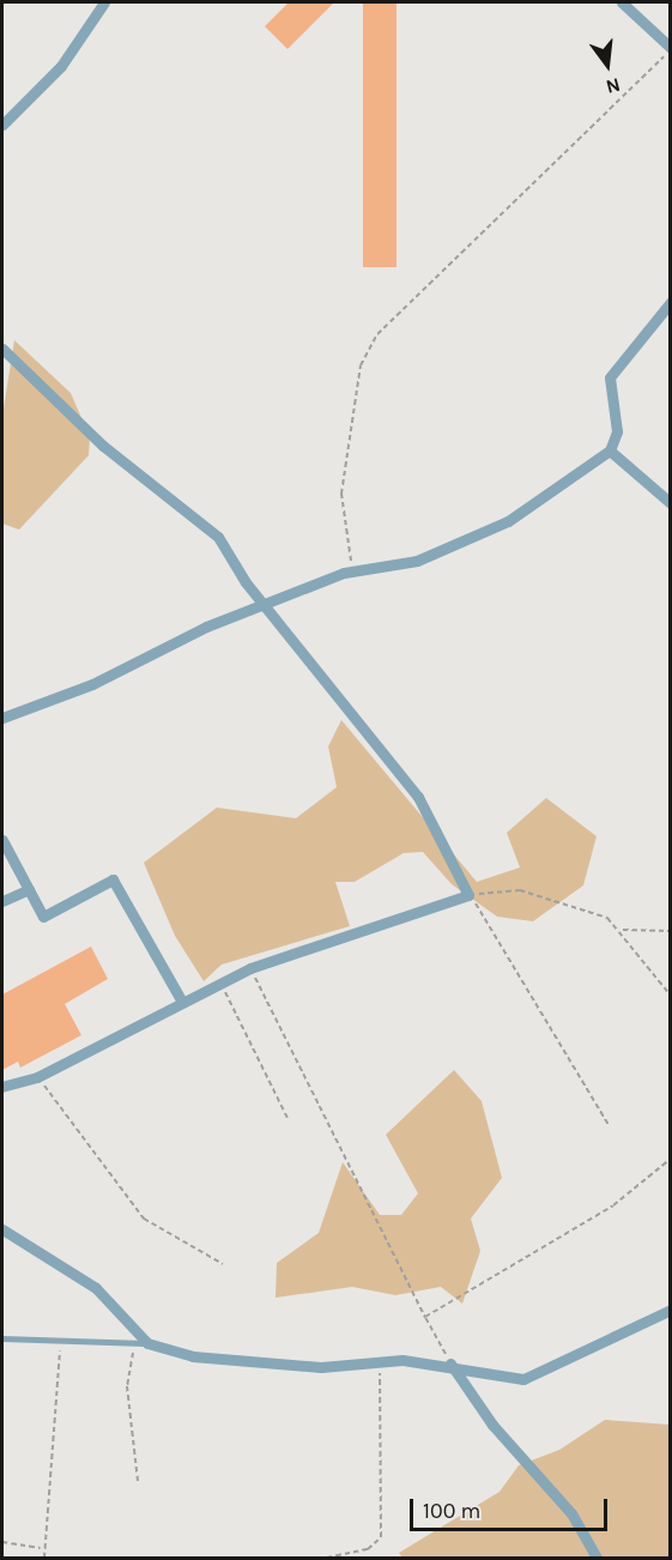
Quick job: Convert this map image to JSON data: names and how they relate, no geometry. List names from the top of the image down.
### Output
{
  "scale_bar": "100 m",
  "north": "bottom"
}
